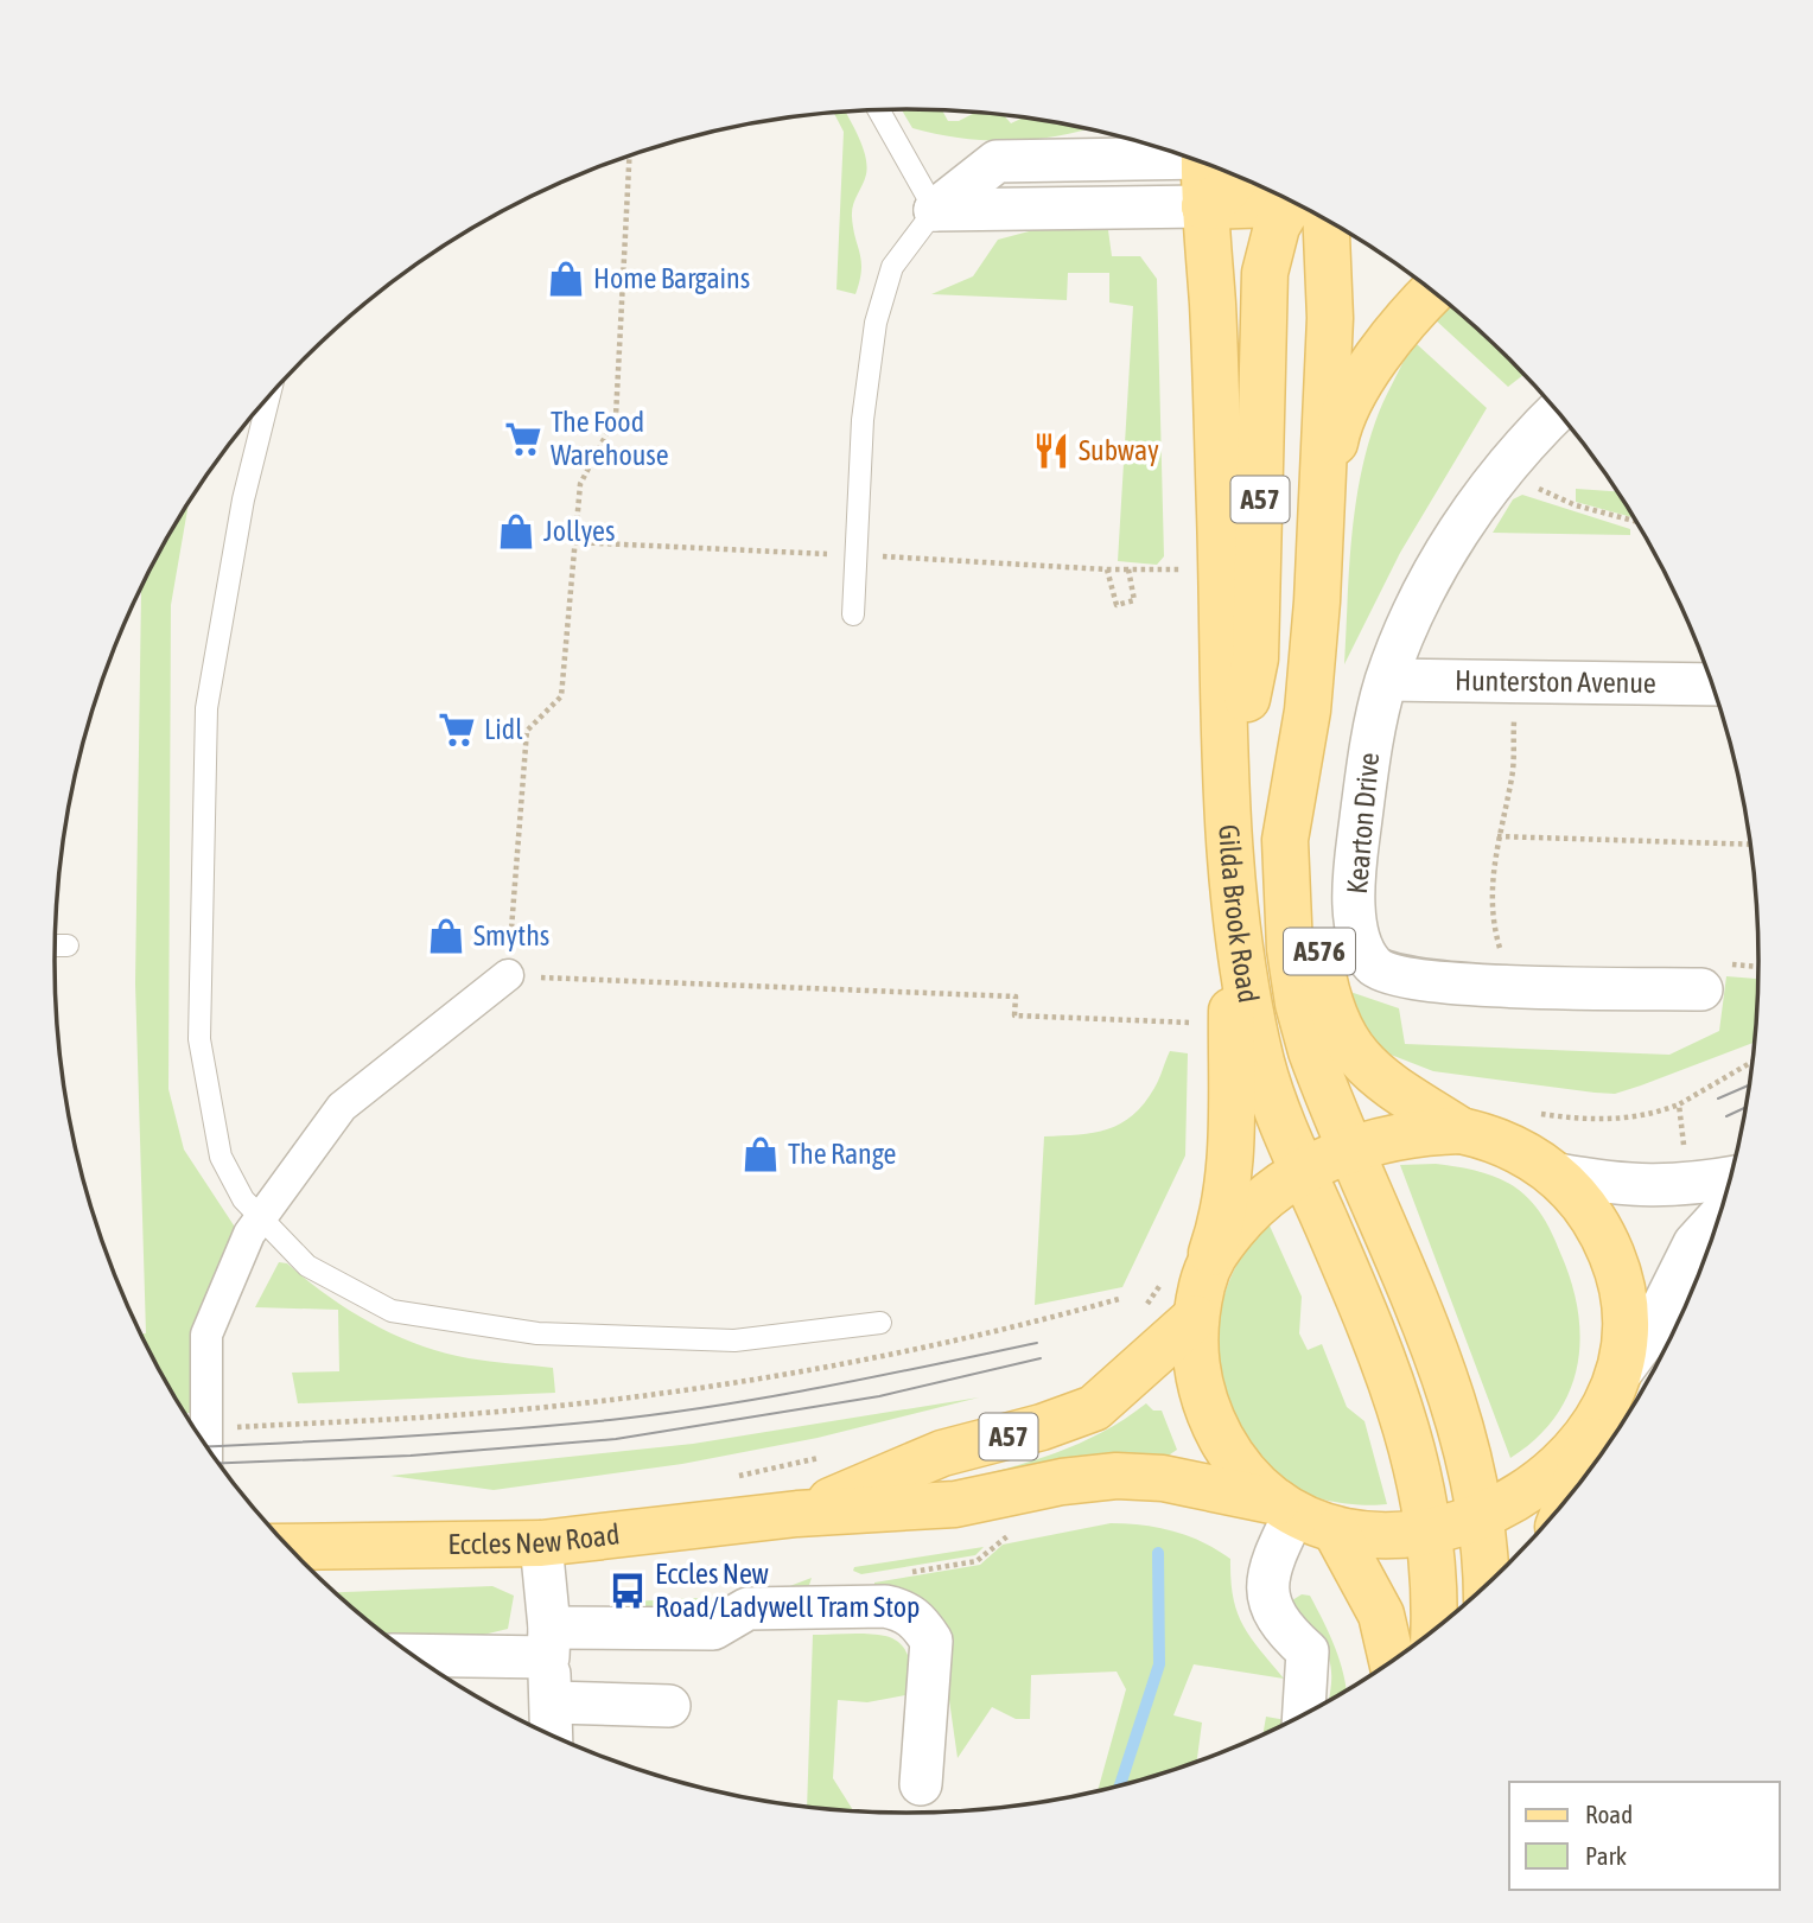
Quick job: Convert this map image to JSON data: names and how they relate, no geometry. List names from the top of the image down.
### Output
{
  "streets": {
    "main road": [
      "A57",
      "Gilda Brook Road",
      "A576",
      "Eccles New Road"
    ],
    "street": ["Hunterston Avenue", "Kearton Drive"]
  },
  "crossings": [
    ["A57", "Gilda Brook Road"],
    ["Hunterston Avenue", "Kearton Drive"],
    ["Gilda Brook Road", "A576"]
  ],
  "places": {
    "shop": [
      "Home Bargains",
      "Jollyes",
      "Smyths",
      "The Range"
    ],
    "supermarket": ["The Food Warehouse", "Lidl"],
    "restaurant": ["Subway"],
    "bus stop": ["Eccles New Road/Ladywell Tram Stop"]
  },
  "legend": ["Road", "Park"]
}
